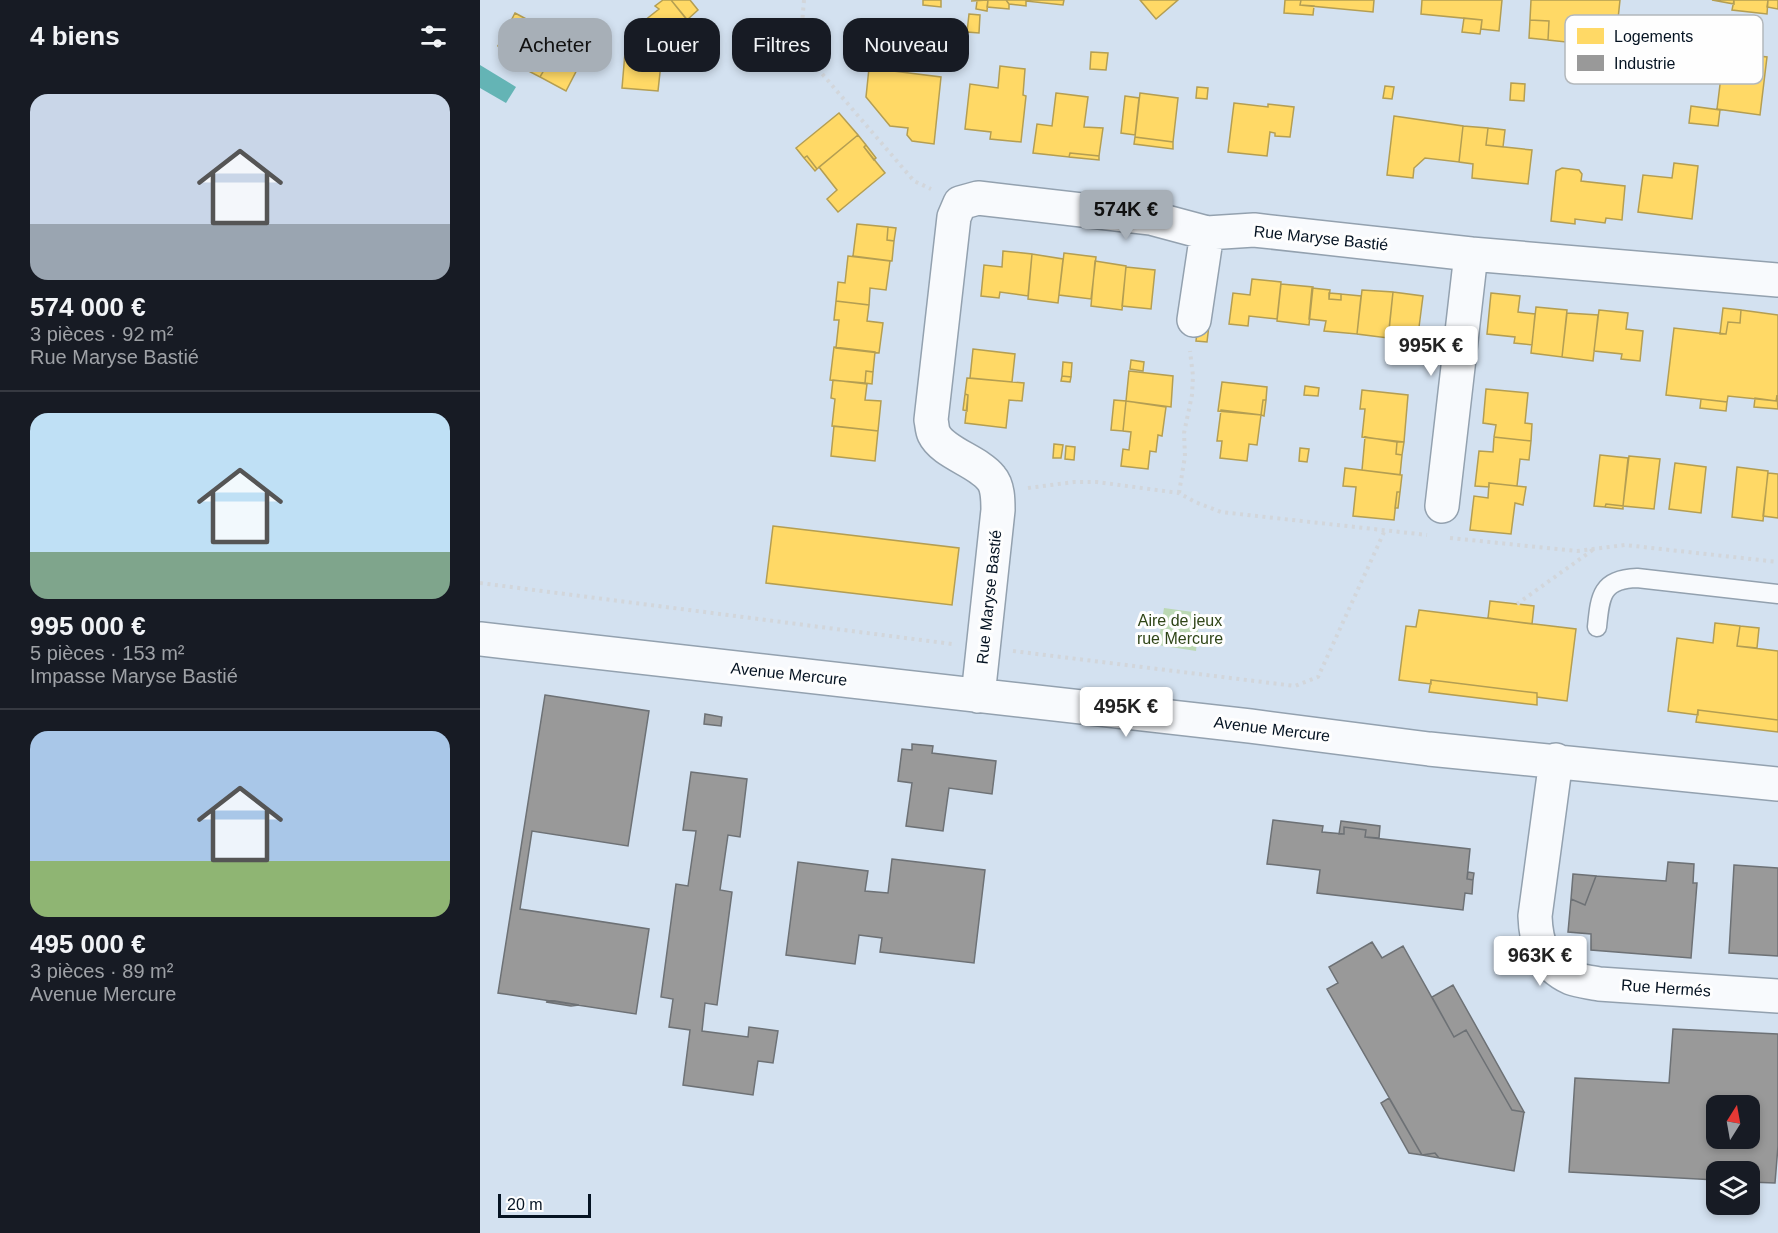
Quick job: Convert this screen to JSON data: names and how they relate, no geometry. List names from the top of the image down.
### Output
{
  "streets": {
    "street": ["Rue Maryse Bastié", "Avenue Mercure", "Rue Hermés"]
  },
  "crossings": [
    ["Rue Maryse Bastié", "Avenue Mercure"],
    ["Avenue Mercure", "Rue Hermés"]
  ],
  "parks": ["Aire de jeux rue Mercure"],
  "legend": ["Logements", "Industrie"],
  "scale_bar": "20 m",
  "north": "top",
  "page": {
    "heading": "4 biens",
    "chip": [
      "Acheter",
      "Louer",
      "Filtres",
      "Nouveau"
    ],
    "list": [
      {
        "name": "574 000 €",
        "note": "3 pièces · 92 m² · Rue Maryse Bastié"
      },
      {
        "name": "995 000 €",
        "note": "5 pièces · 153 m² · Impasse Maryse Bastié"
      },
      {
        "name": "495 000 €",
        "note": "3 pièces · 89 m² · Avenue Mercure"
      }
    ],
    "price": [
      "574K €",
      "995K €",
      "495K €",
      "963K €"
    ],
    "scale": "20 m"
  }
}
